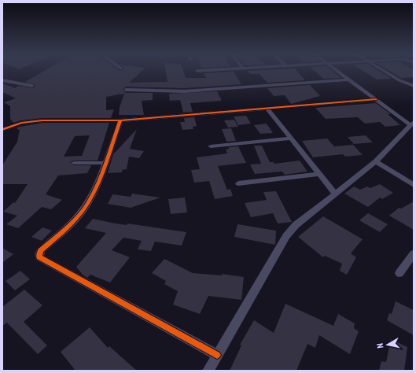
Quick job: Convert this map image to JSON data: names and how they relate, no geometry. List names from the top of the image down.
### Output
{
  "north": "left"
}
